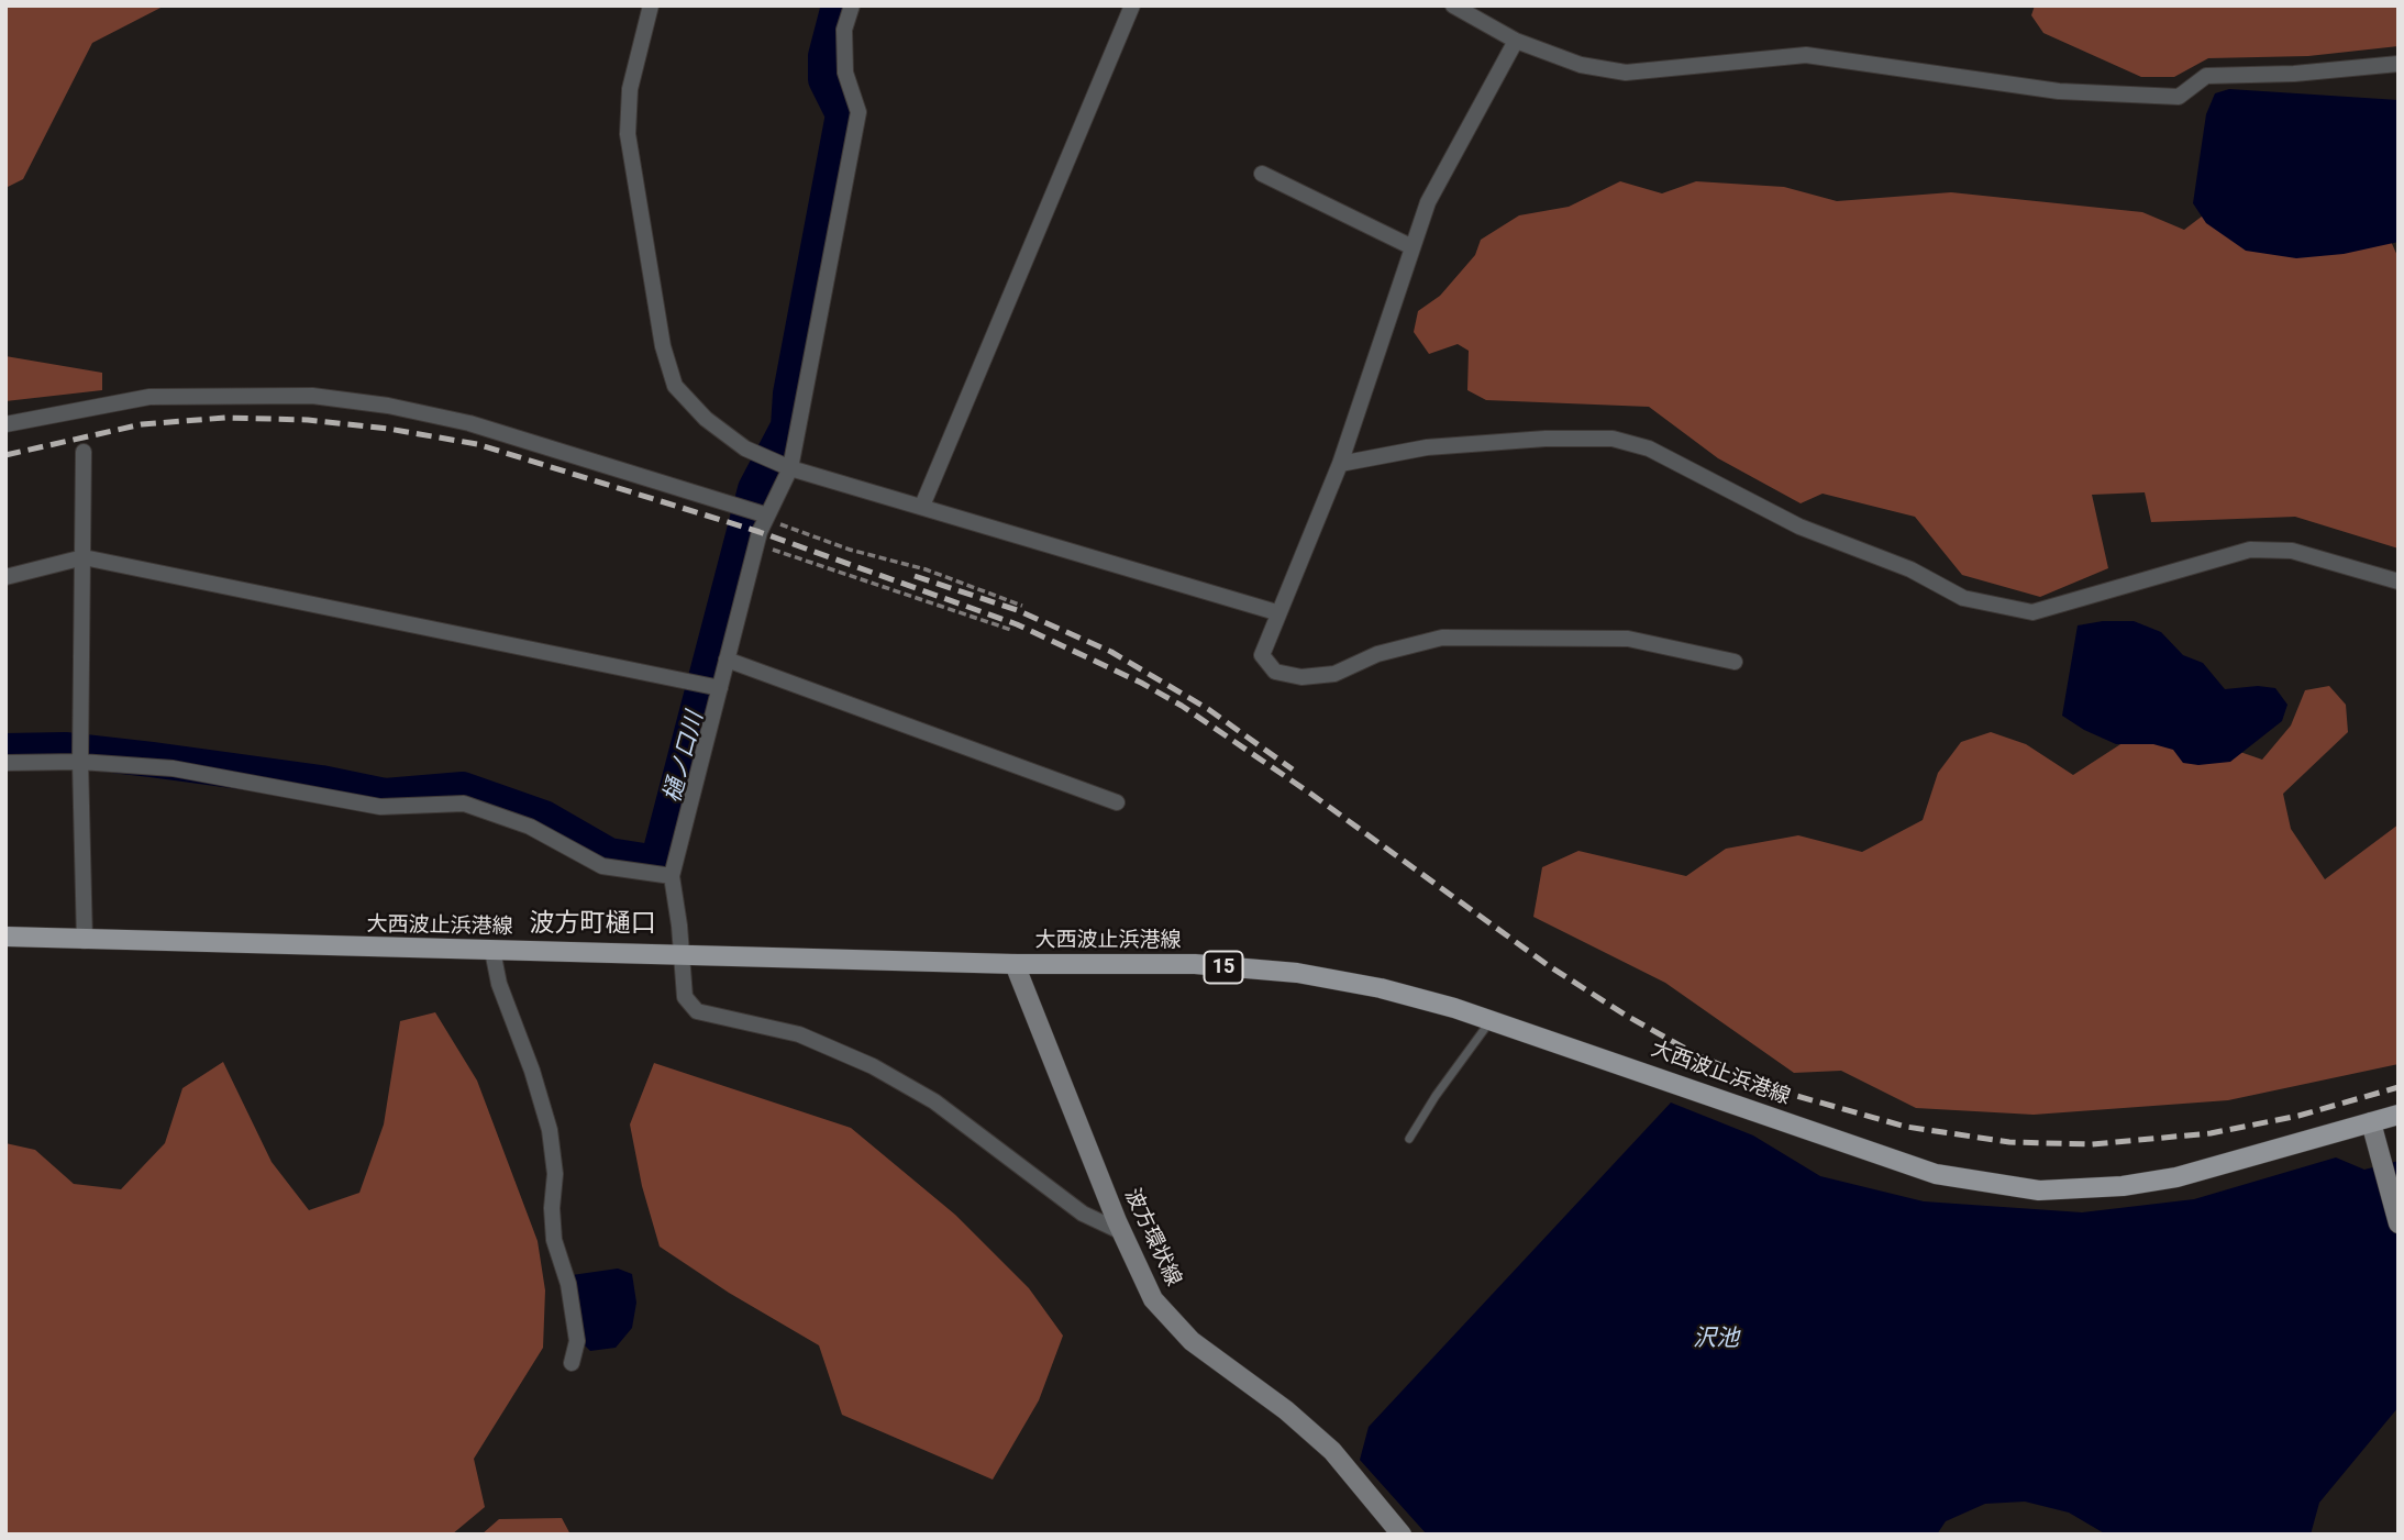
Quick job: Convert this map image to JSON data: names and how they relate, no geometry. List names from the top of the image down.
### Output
{
  "streets": {
    "main road": ["大西波止浜港線", "15", "波方環状線"]
  },
  "crossings": [
    ["大西波止浜港線", "波方環状線"]
  ],
  "districts": ["波方町樋口"],
  "water": ["樋ノ口川", "沢池"]
}
